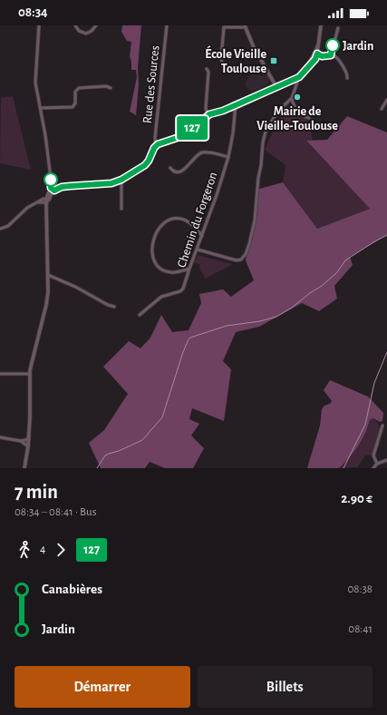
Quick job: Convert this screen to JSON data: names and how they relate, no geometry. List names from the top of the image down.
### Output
{
  "streets": {
    "street": ["Rue des Sources", "Chemin du Forgeron"]
  },
  "places": {
    "other": ["Jardin", "Mairie de Vieille-Toulouse"],
    "transit": ["École Vieille Toulouse"]
  },
  "lines": ["bus line 127"],
  "page": {
    "status": "08:34",
    "on_map": "127",
    "heading": ["7 min", "08:34 – 08:41 · Bus", "2.90 €"],
    "legs": ["4", "127"],
    "list": [
      {
        "name": "Canabières",
        "value": "08:38"
      },
      {
        "name": "Jardin",
        "value": "08:41"
      }
    ],
    "buttons": ["Démarrer", "Billets"]
  }
}
